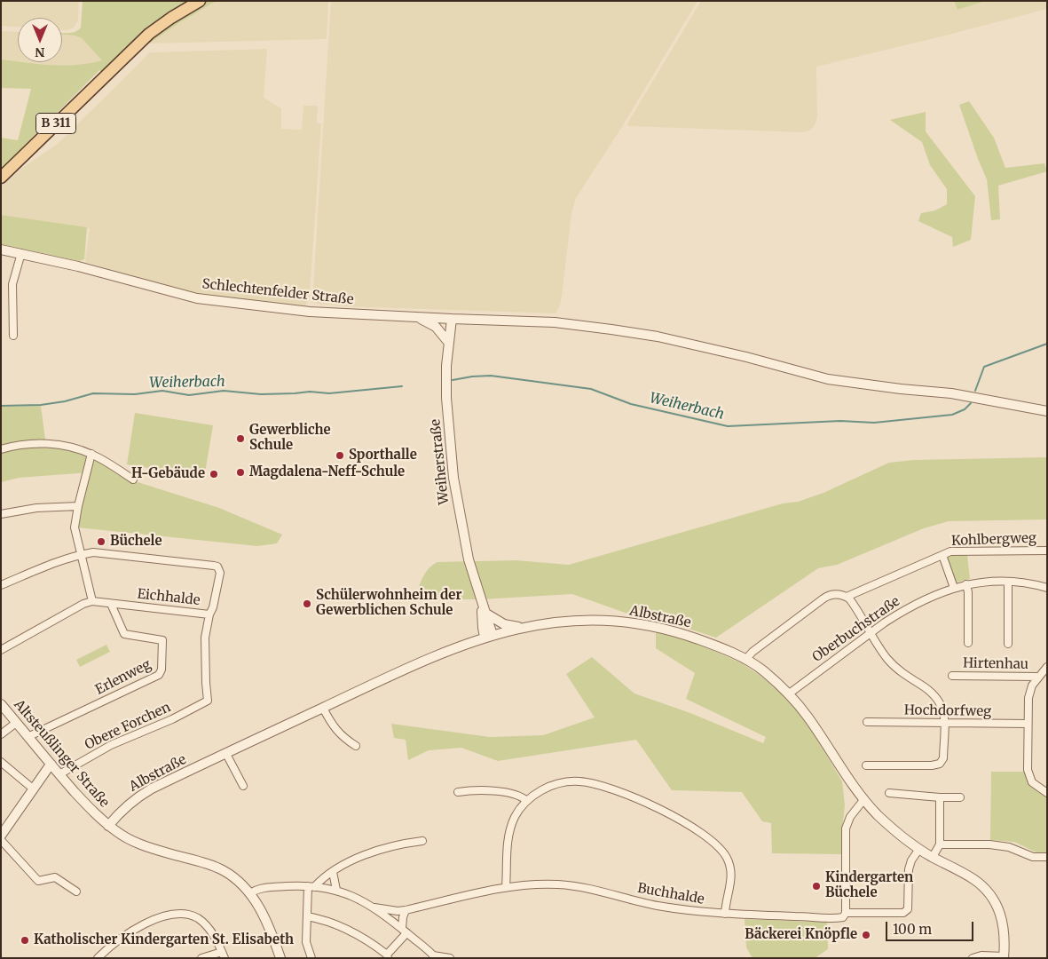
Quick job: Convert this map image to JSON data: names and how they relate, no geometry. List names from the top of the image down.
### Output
{
  "streets": {
    "main road": ["B 311"],
    "street": [
      "Schlechtenfelder Straße",
      "Weiherstraße",
      "Kohlbergweg",
      "Eichhalde",
      "Albstraße",
      "Oberbuchstraße",
      "Hirtenhau",
      "Erlenweg",
      "Hochdorfweg",
      "Obere Forchen",
      "Altsteußlinger Straße",
      "Buchhalde"
    ]
  },
  "crossings": [
    ["Schlechtenfelder Straße", "Weiherstraße"],
    ["Weiherstraße", "Albstraße"],
    ["Kohlbergweg", "Albstraße"],
    ["Kohlbergweg", "Oberbuchstraße"],
    ["Eichhalde", "Erlenweg"],
    ["Eichhalde", "Obere Forchen"],
    ["Albstraße", "Oberbuchstraße"],
    ["Albstraße", "Altsteußlinger Straße"],
    ["Erlenweg", "Altsteußlinger Straße"],
    ["Obere Forchen", "Altsteußlinger Straße"]
  ],
  "water": ["Weiherbach"],
  "places": [
    "Gewerbliche Schule",
    "Sporthalle",
    "Magdalena-Neff-Schule",
    "H-Gebäude",
    "Büchele",
    "Schülerwohnheim der Gewerblichen Schule",
    "Kindergarten Büchele",
    "Bäckerei Knöpfle",
    "Katholischer Kindergarten St. Elisabeth"
  ],
  "scale_bar": "100 m",
  "north": "bottom"
}
